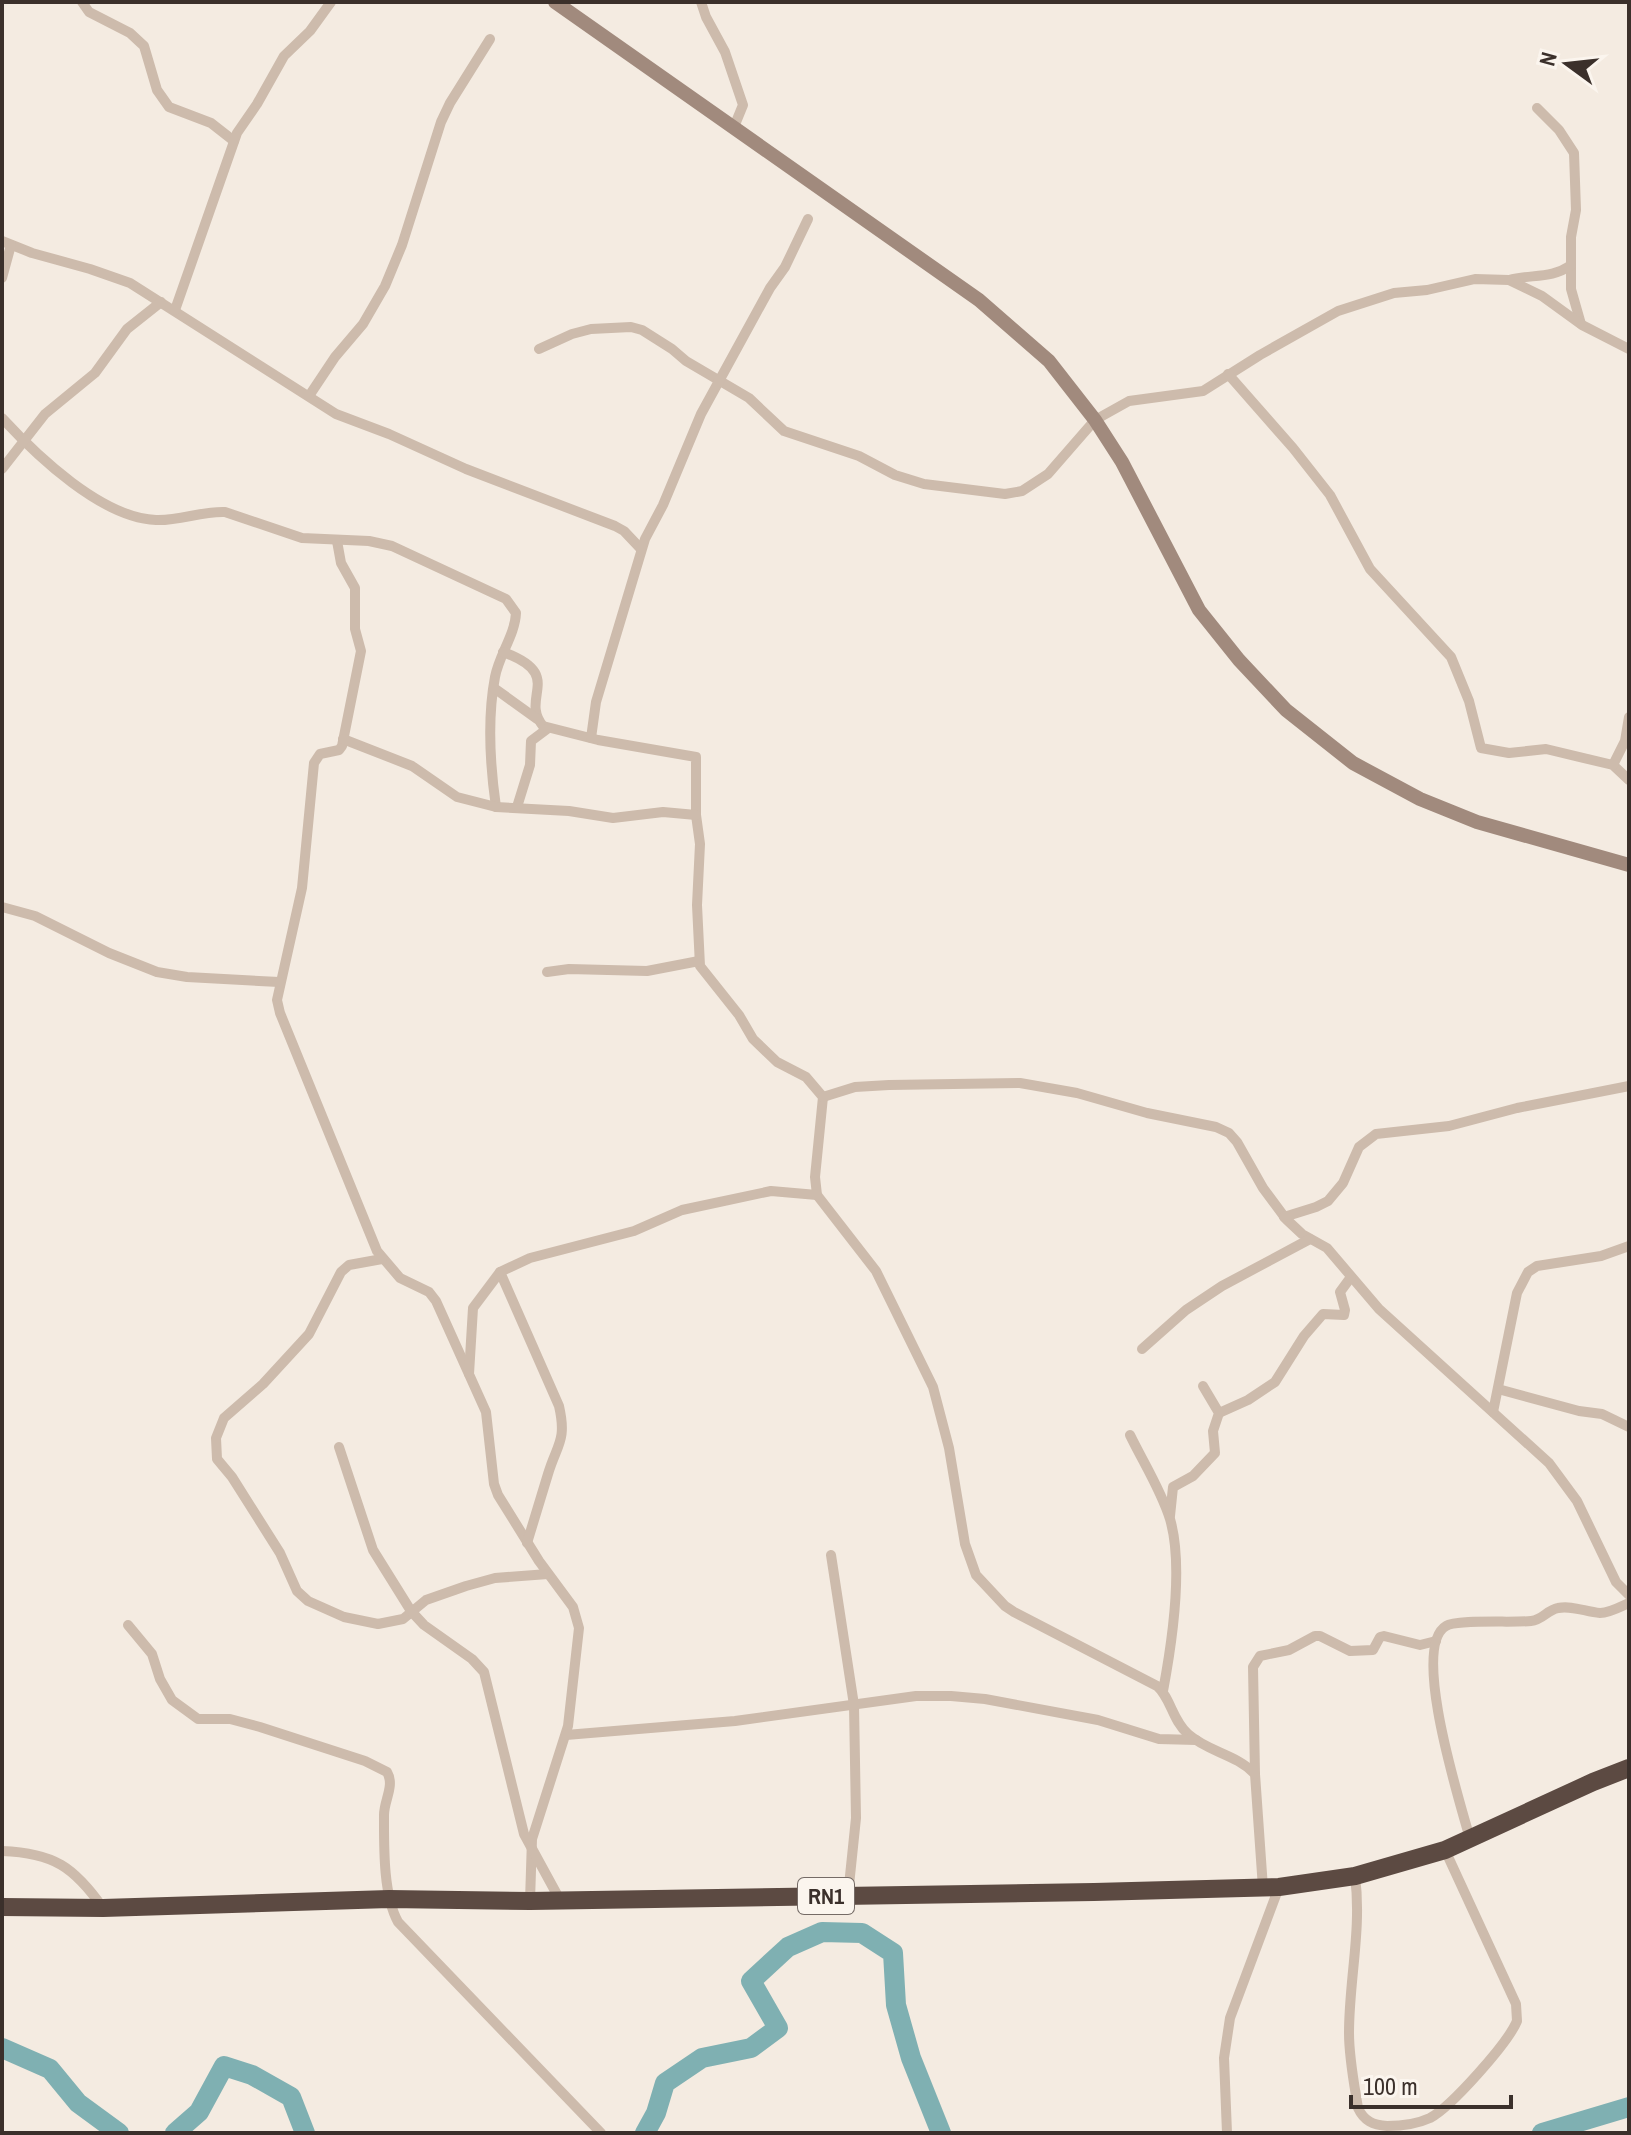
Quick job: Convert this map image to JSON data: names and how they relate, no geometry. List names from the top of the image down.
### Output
{
  "streets": {
    "highway": ["RN1"]
  },
  "scale_bar": "100 m",
  "north": "left"
}
